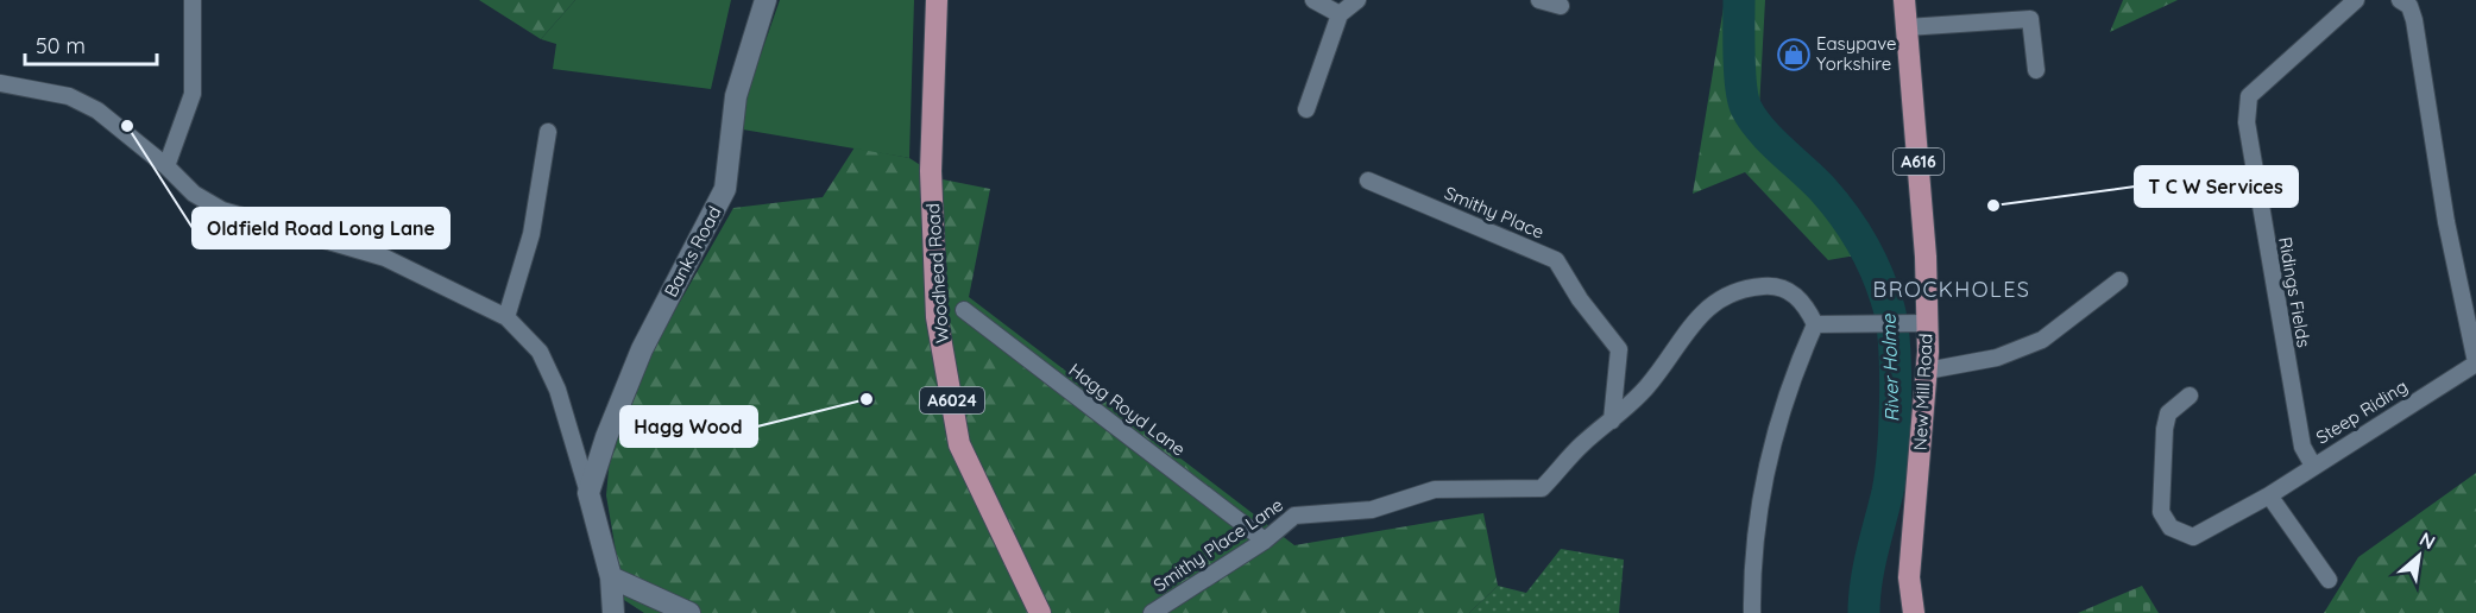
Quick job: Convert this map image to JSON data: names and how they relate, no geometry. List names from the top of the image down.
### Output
{
  "streets": {
    "main road": [
      "A616",
      "Woodhead Road",
      "New Mill Road",
      "A6024"
    ],
    "street": [
      "Smithy Place",
      "Banks Road",
      "Ridings Fields",
      "Hagg Royd Lane",
      "Steep Riding",
      "Smithy Place Lane"
    ]
  },
  "crossings": [
    ["Smithy Place", "Smithy Place Lane"],
    ["Ridings Fields", "Steep Riding"],
    ["Hagg Royd Lane", "Smithy Place Lane"]
  ],
  "districts": ["BROCKHOLES"],
  "water": ["River Holme"],
  "places": {
    "shop": ["Easypave Yorkshire"],
    "other": ["Oldfield Road Long Lane", "T C W Services", "Hagg Wood"]
  },
  "scale_bar": "50 m",
  "north": "top right"
}
